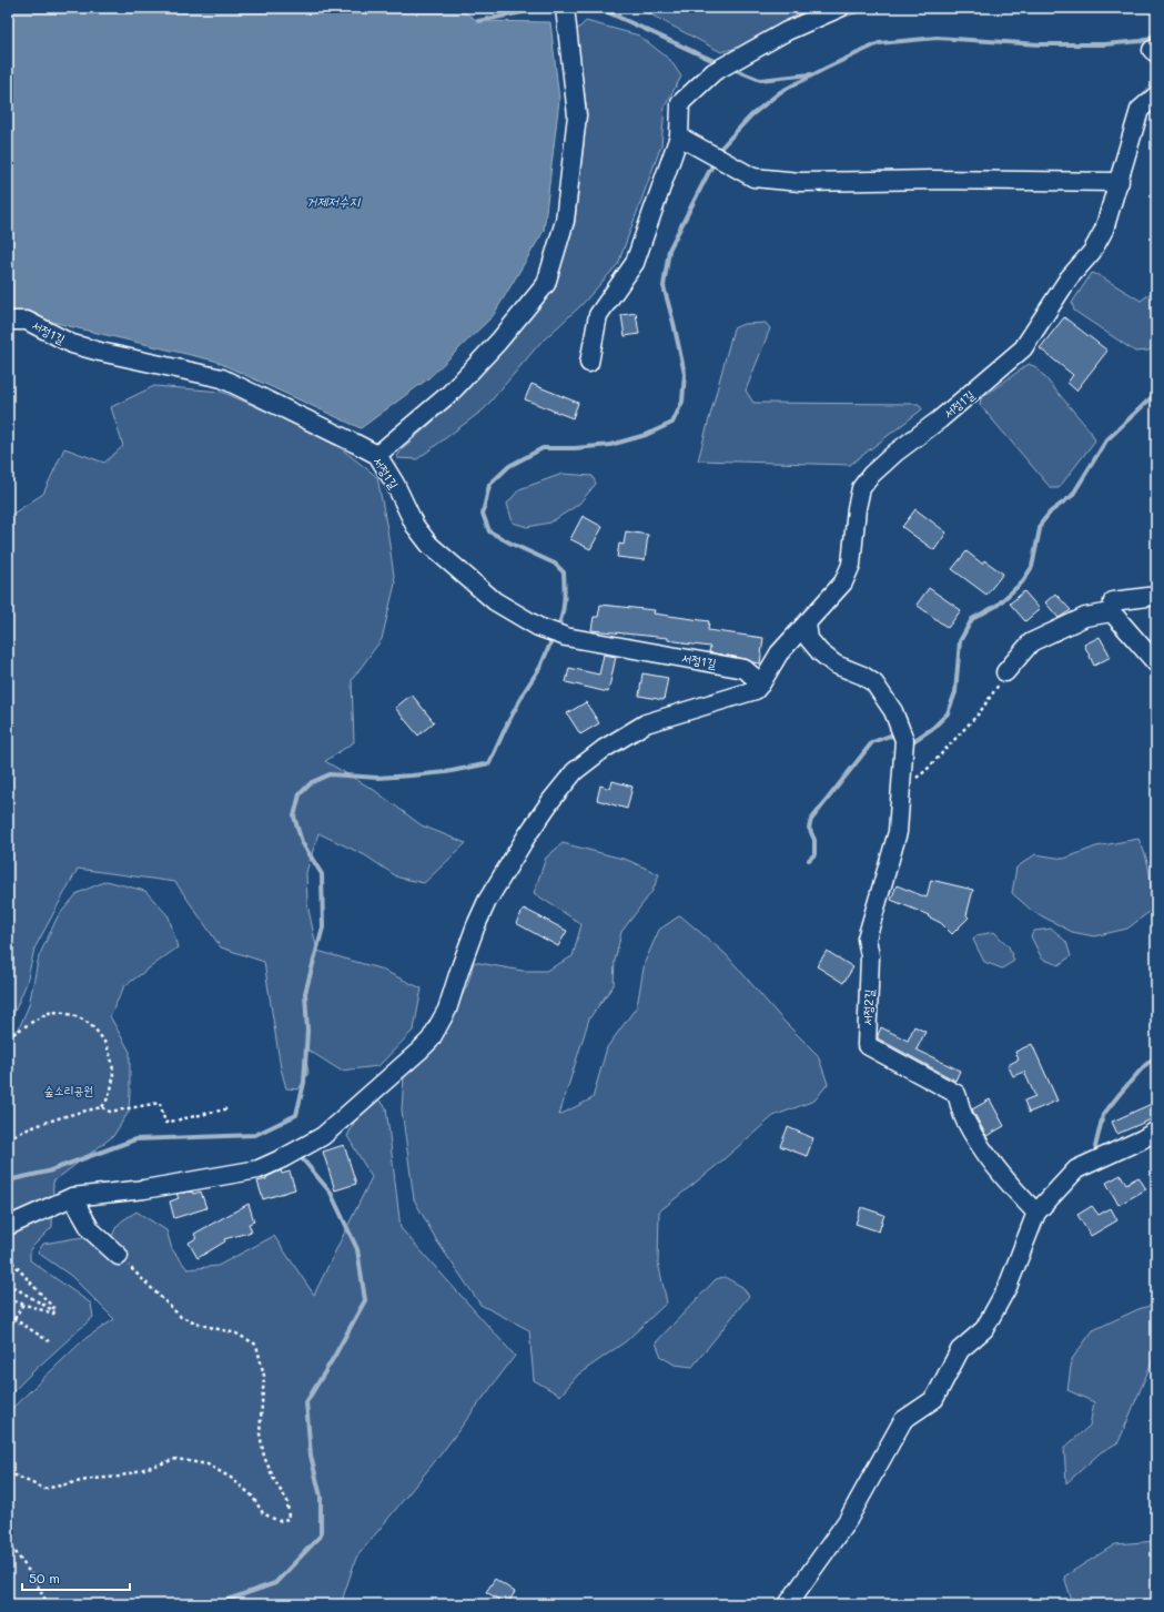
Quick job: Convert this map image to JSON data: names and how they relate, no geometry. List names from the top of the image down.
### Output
{
  "streets": {
    "street": ["서정1길", "서정2길"]
  },
  "crossings": [
    ["서정1길", "서정2길"]
  ],
  "water": ["거제저수지"],
  "parks": ["숲소리공원"],
  "scale_bar": "50 m"
}
